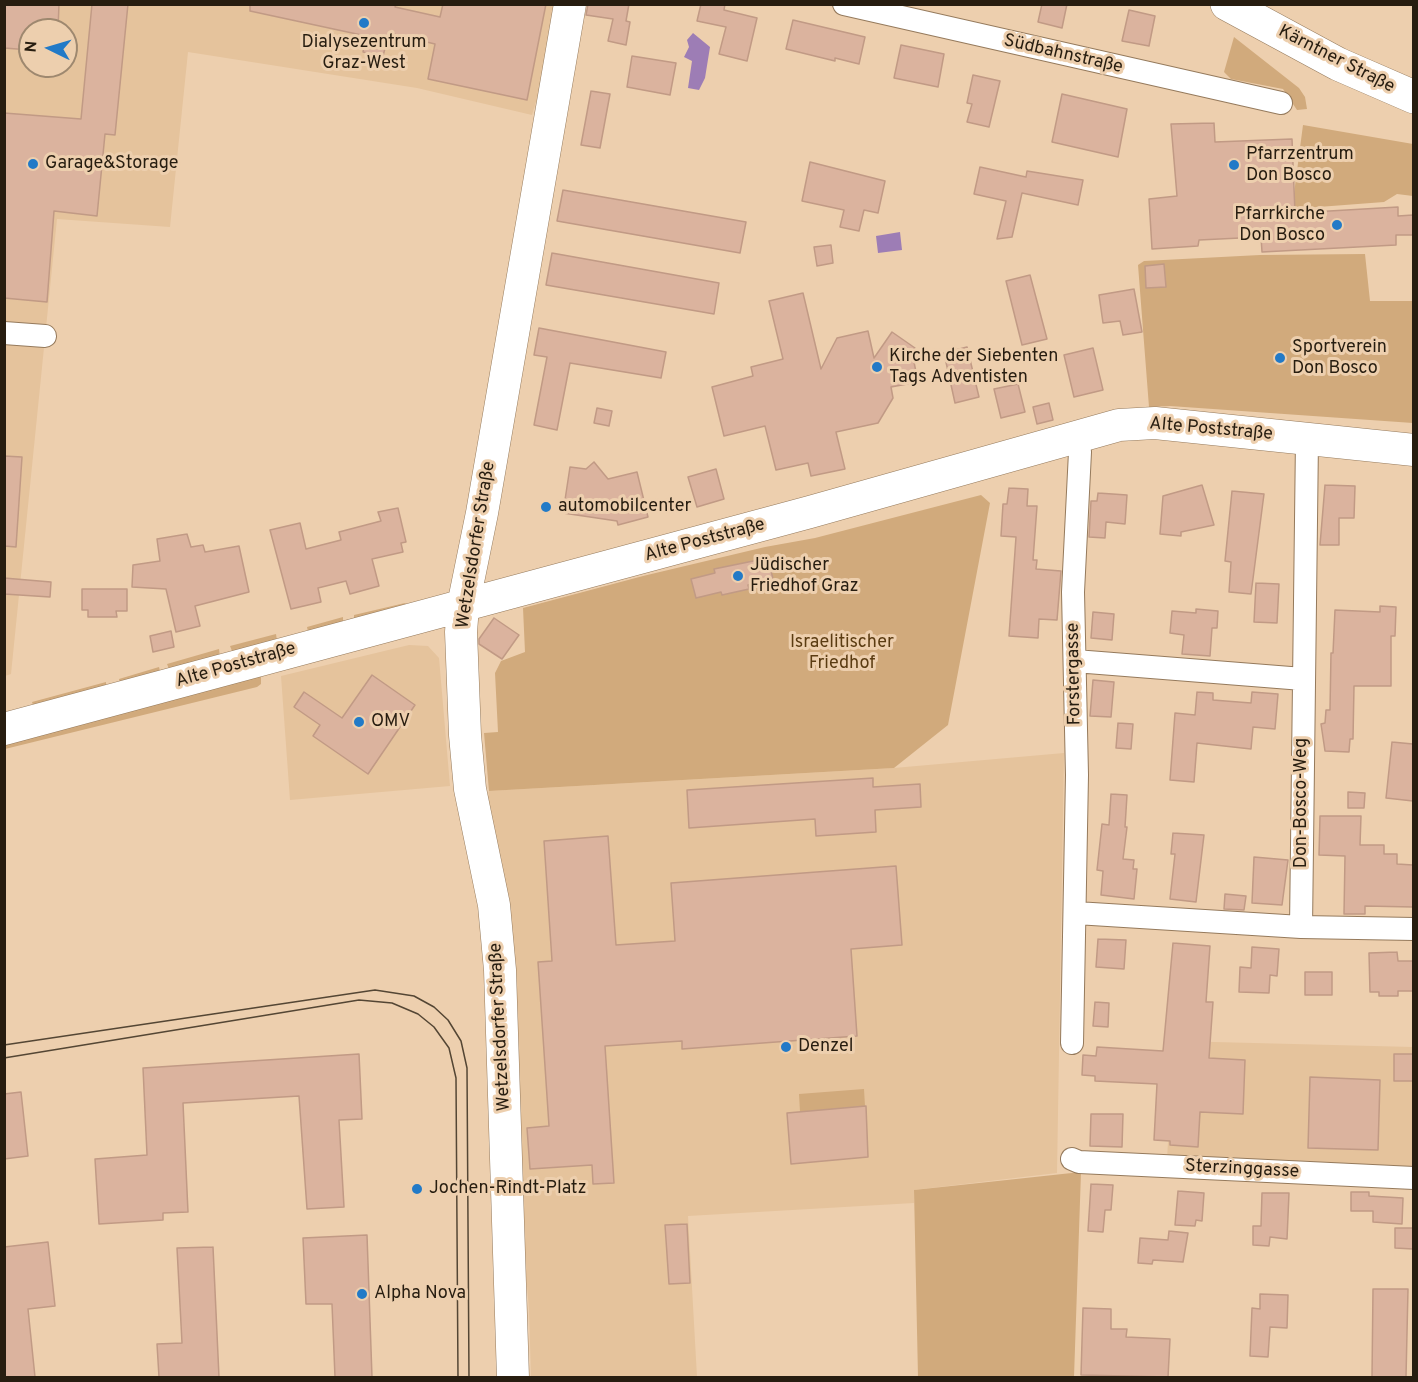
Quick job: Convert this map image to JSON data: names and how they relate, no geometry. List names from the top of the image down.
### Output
{
  "streets": {
    "main road": ["Kärntner Straße", "Alte Poststraße", "Wetzelsdorfer Straße"],
    "street": [
      "Südbahnstraße",
      "Forstergasse",
      "Don-Bosco-Weg",
      "Sterzinggasse"
    ]
  },
  "crossings": [
    ["Alte Poststraße", "Wetzelsdorfer Straße"],
    ["Alte Poststraße", "Forstergasse"],
    ["Alte Poststraße", "Don-Bosco-Weg"]
  ],
  "parks": ["Israelitischer Friedhof"],
  "places": [
    "Dialysezentrum Graz-West",
    "Garage&Storage",
    "Pfarrzentrum Don Bosco",
    "Pfarrkirche Don Bosco",
    "Sportverein Don Bosco",
    "Kirche der Siebenten Tags Adventisten",
    "automobilcenter",
    "Jüdischer Friedhof Graz",
    "OMV",
    "Denzel",
    "Jochen-Rindt-Platz",
    "Alpha Nova"
  ],
  "north": "left"
}
